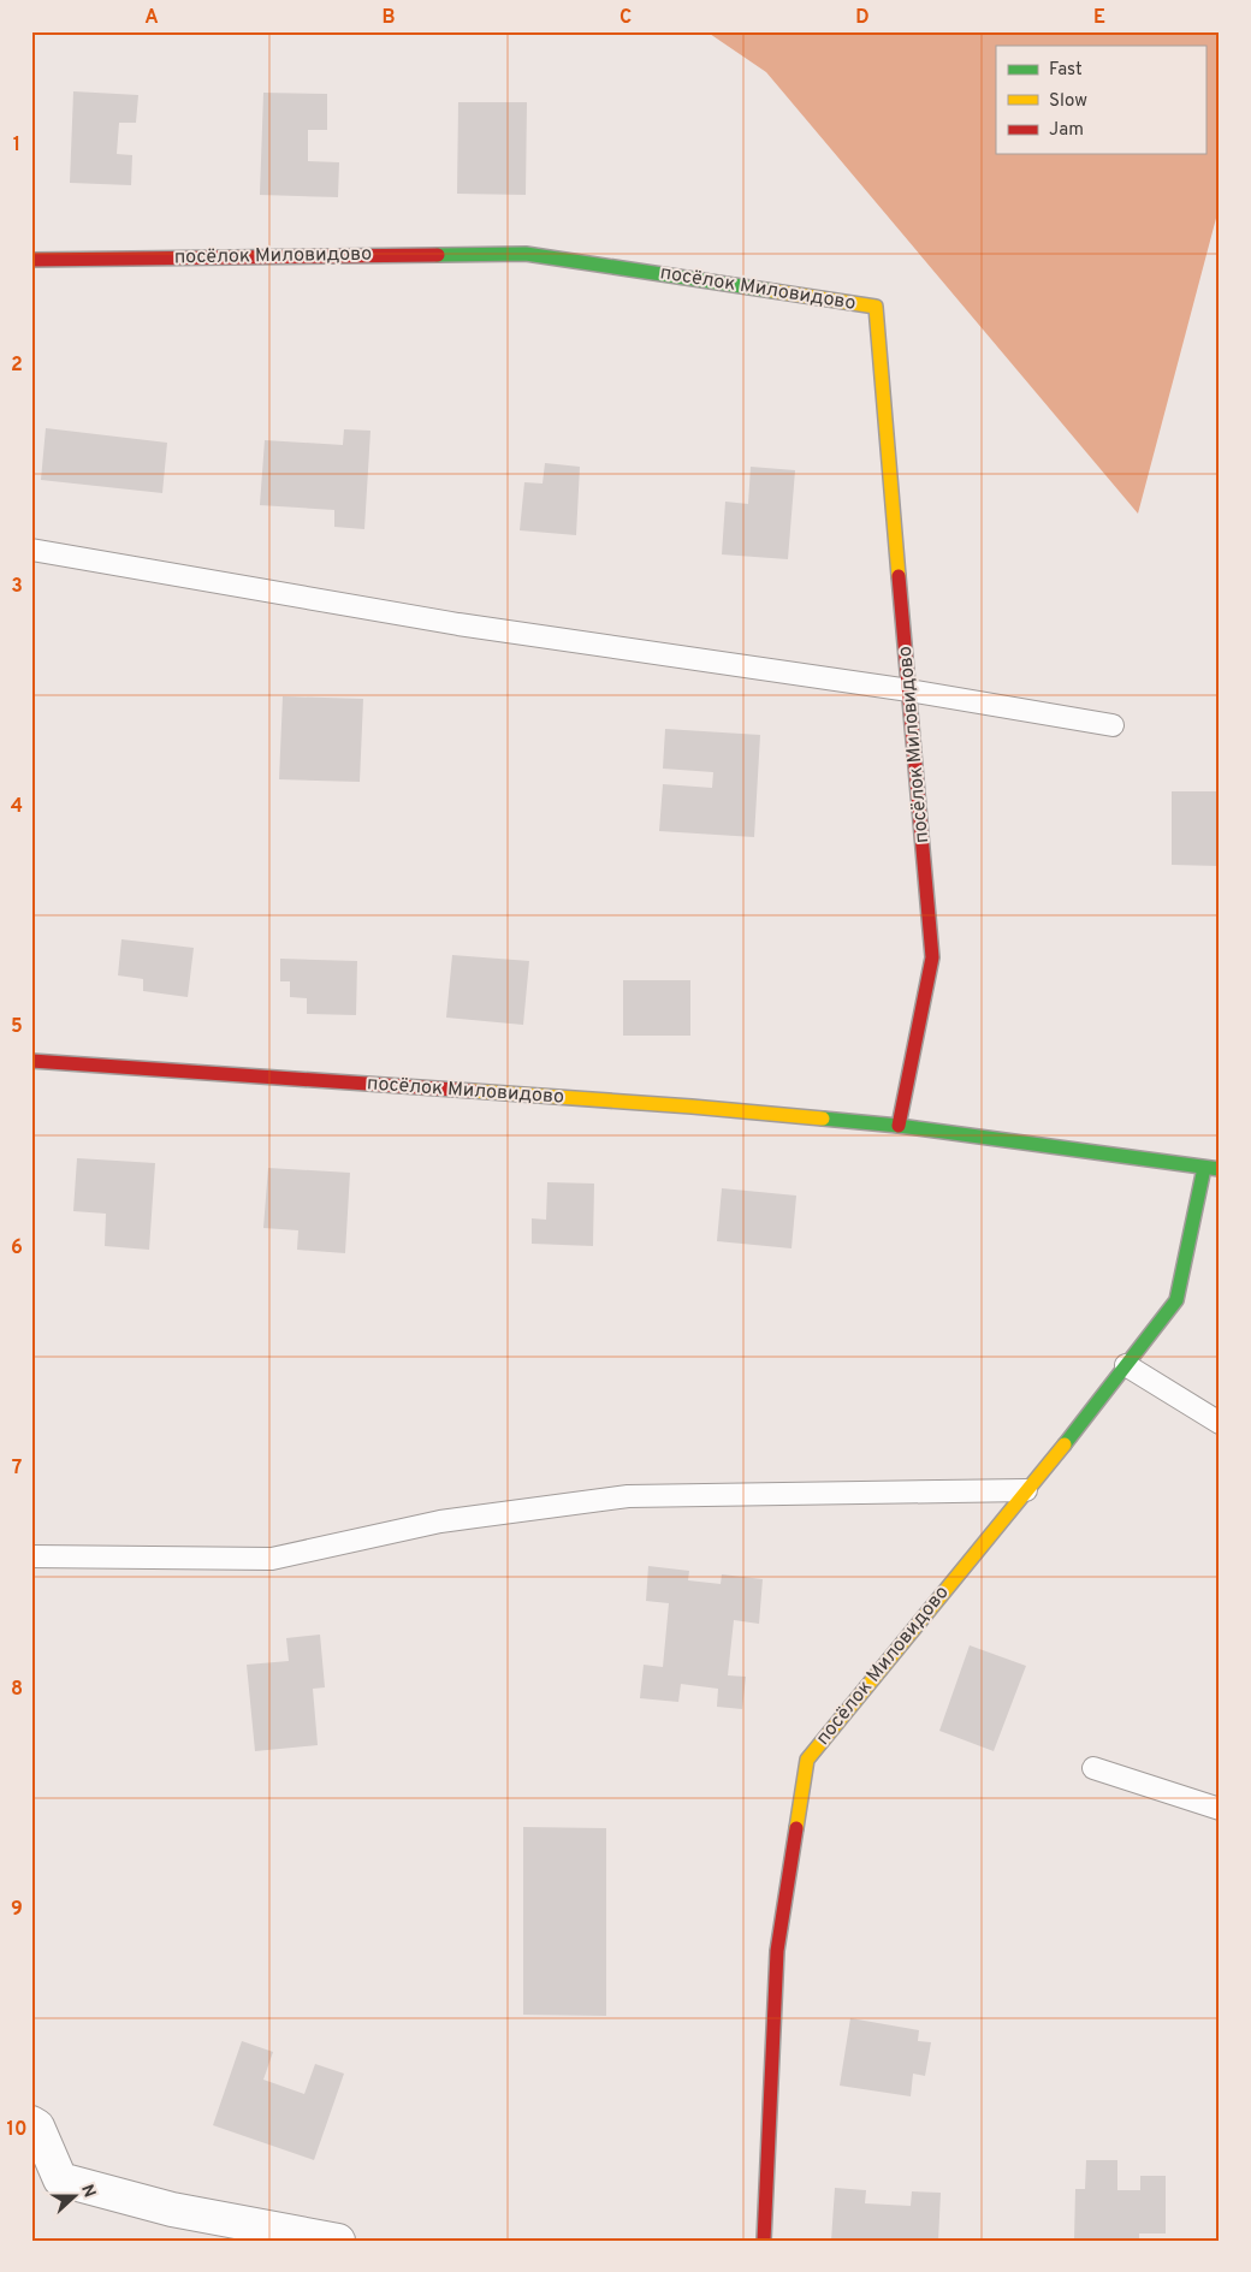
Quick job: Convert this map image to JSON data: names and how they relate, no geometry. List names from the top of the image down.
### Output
{
  "streets": {
    "street": ["посёлок Миловидово"]
  },
  "legend": ["Fast", "Slow", "Jam"],
  "north": "right",
  "grid": {
    "columns": [
      "A",
      "B",
      "C",
      "D",
      "E"
    ],
    "rows": [
      "1",
      "2",
      "3",
      "4",
      "5",
      "6",
      "7",
      "8",
      "9",
      "10"
    ]
  }
}
